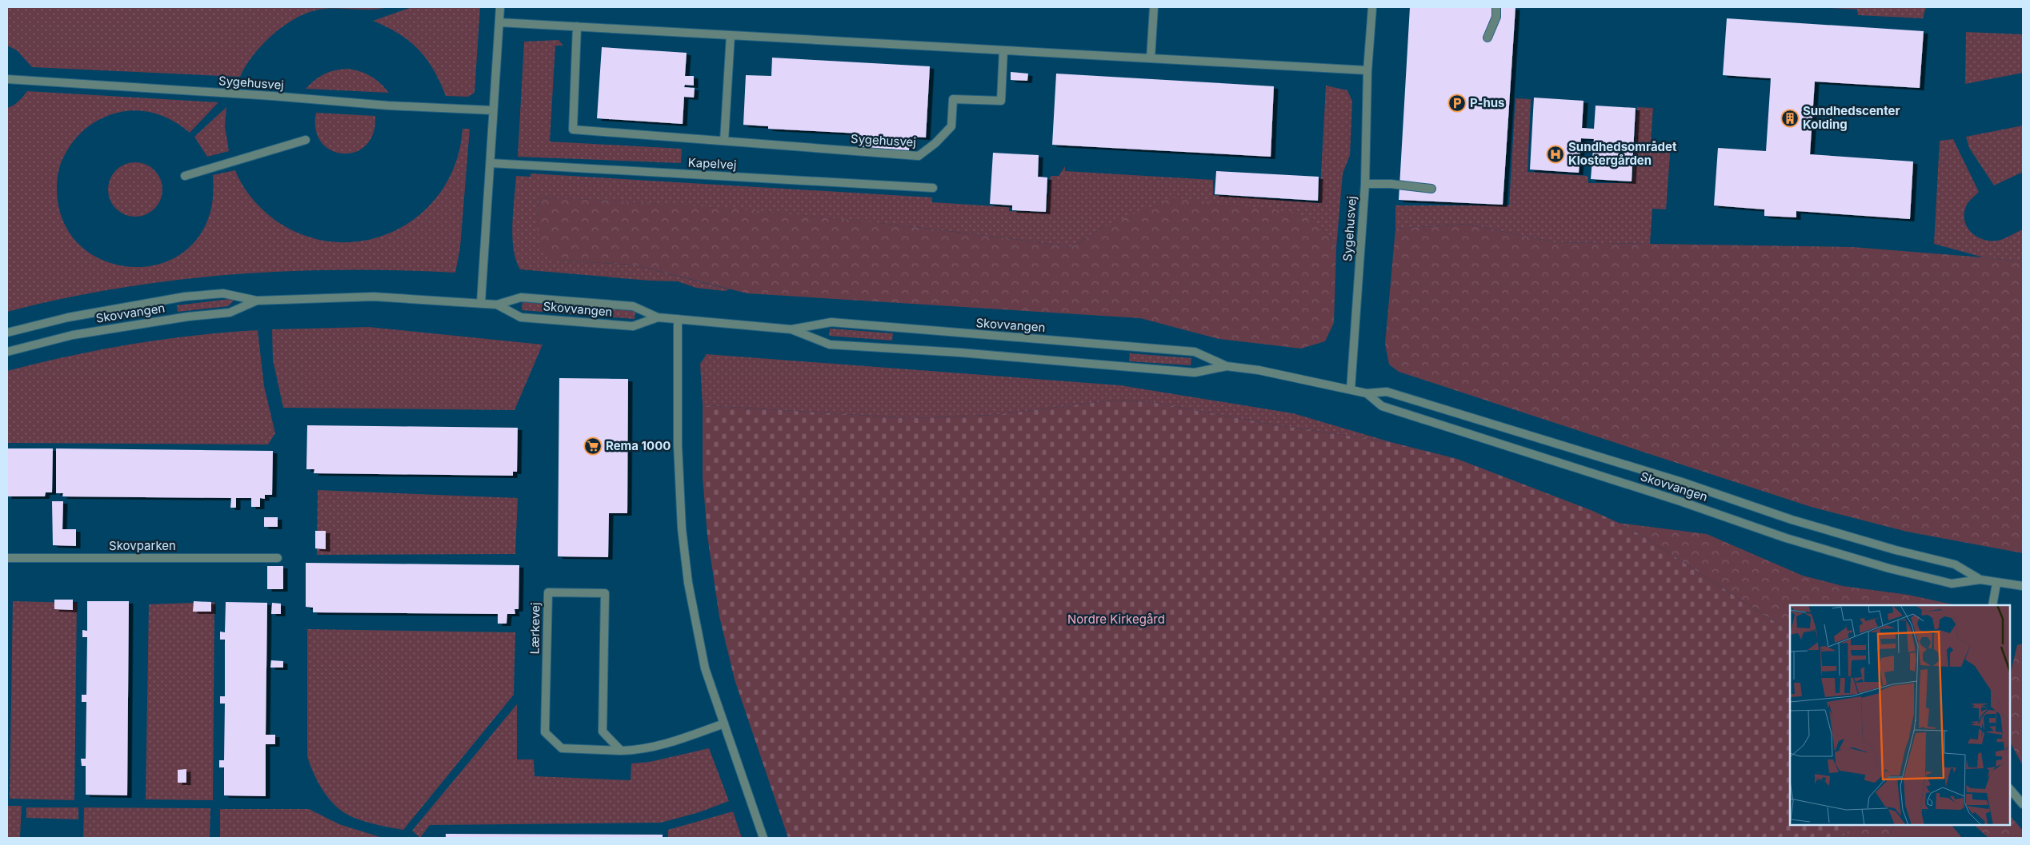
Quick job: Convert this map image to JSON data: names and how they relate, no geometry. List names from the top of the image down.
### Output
{
  "streets": {
    "street": [
      "Sygehusvej",
      "Kapelvej",
      "Skovvangen",
      "Skovparken",
      "Lærkevej"
    ]
  },
  "crossings": [
    ["Sygehusvej", "Skovvangen"]
  ],
  "parks": ["Nordre Kirkegård"],
  "places": {
    "parking": ["P-hus"],
    "building": ["Sundhedscenter Kolding"],
    "hospital": ["Sundhedsområdet Klostergården"],
    "supermarket": ["Rema 1000"]
  }
}
